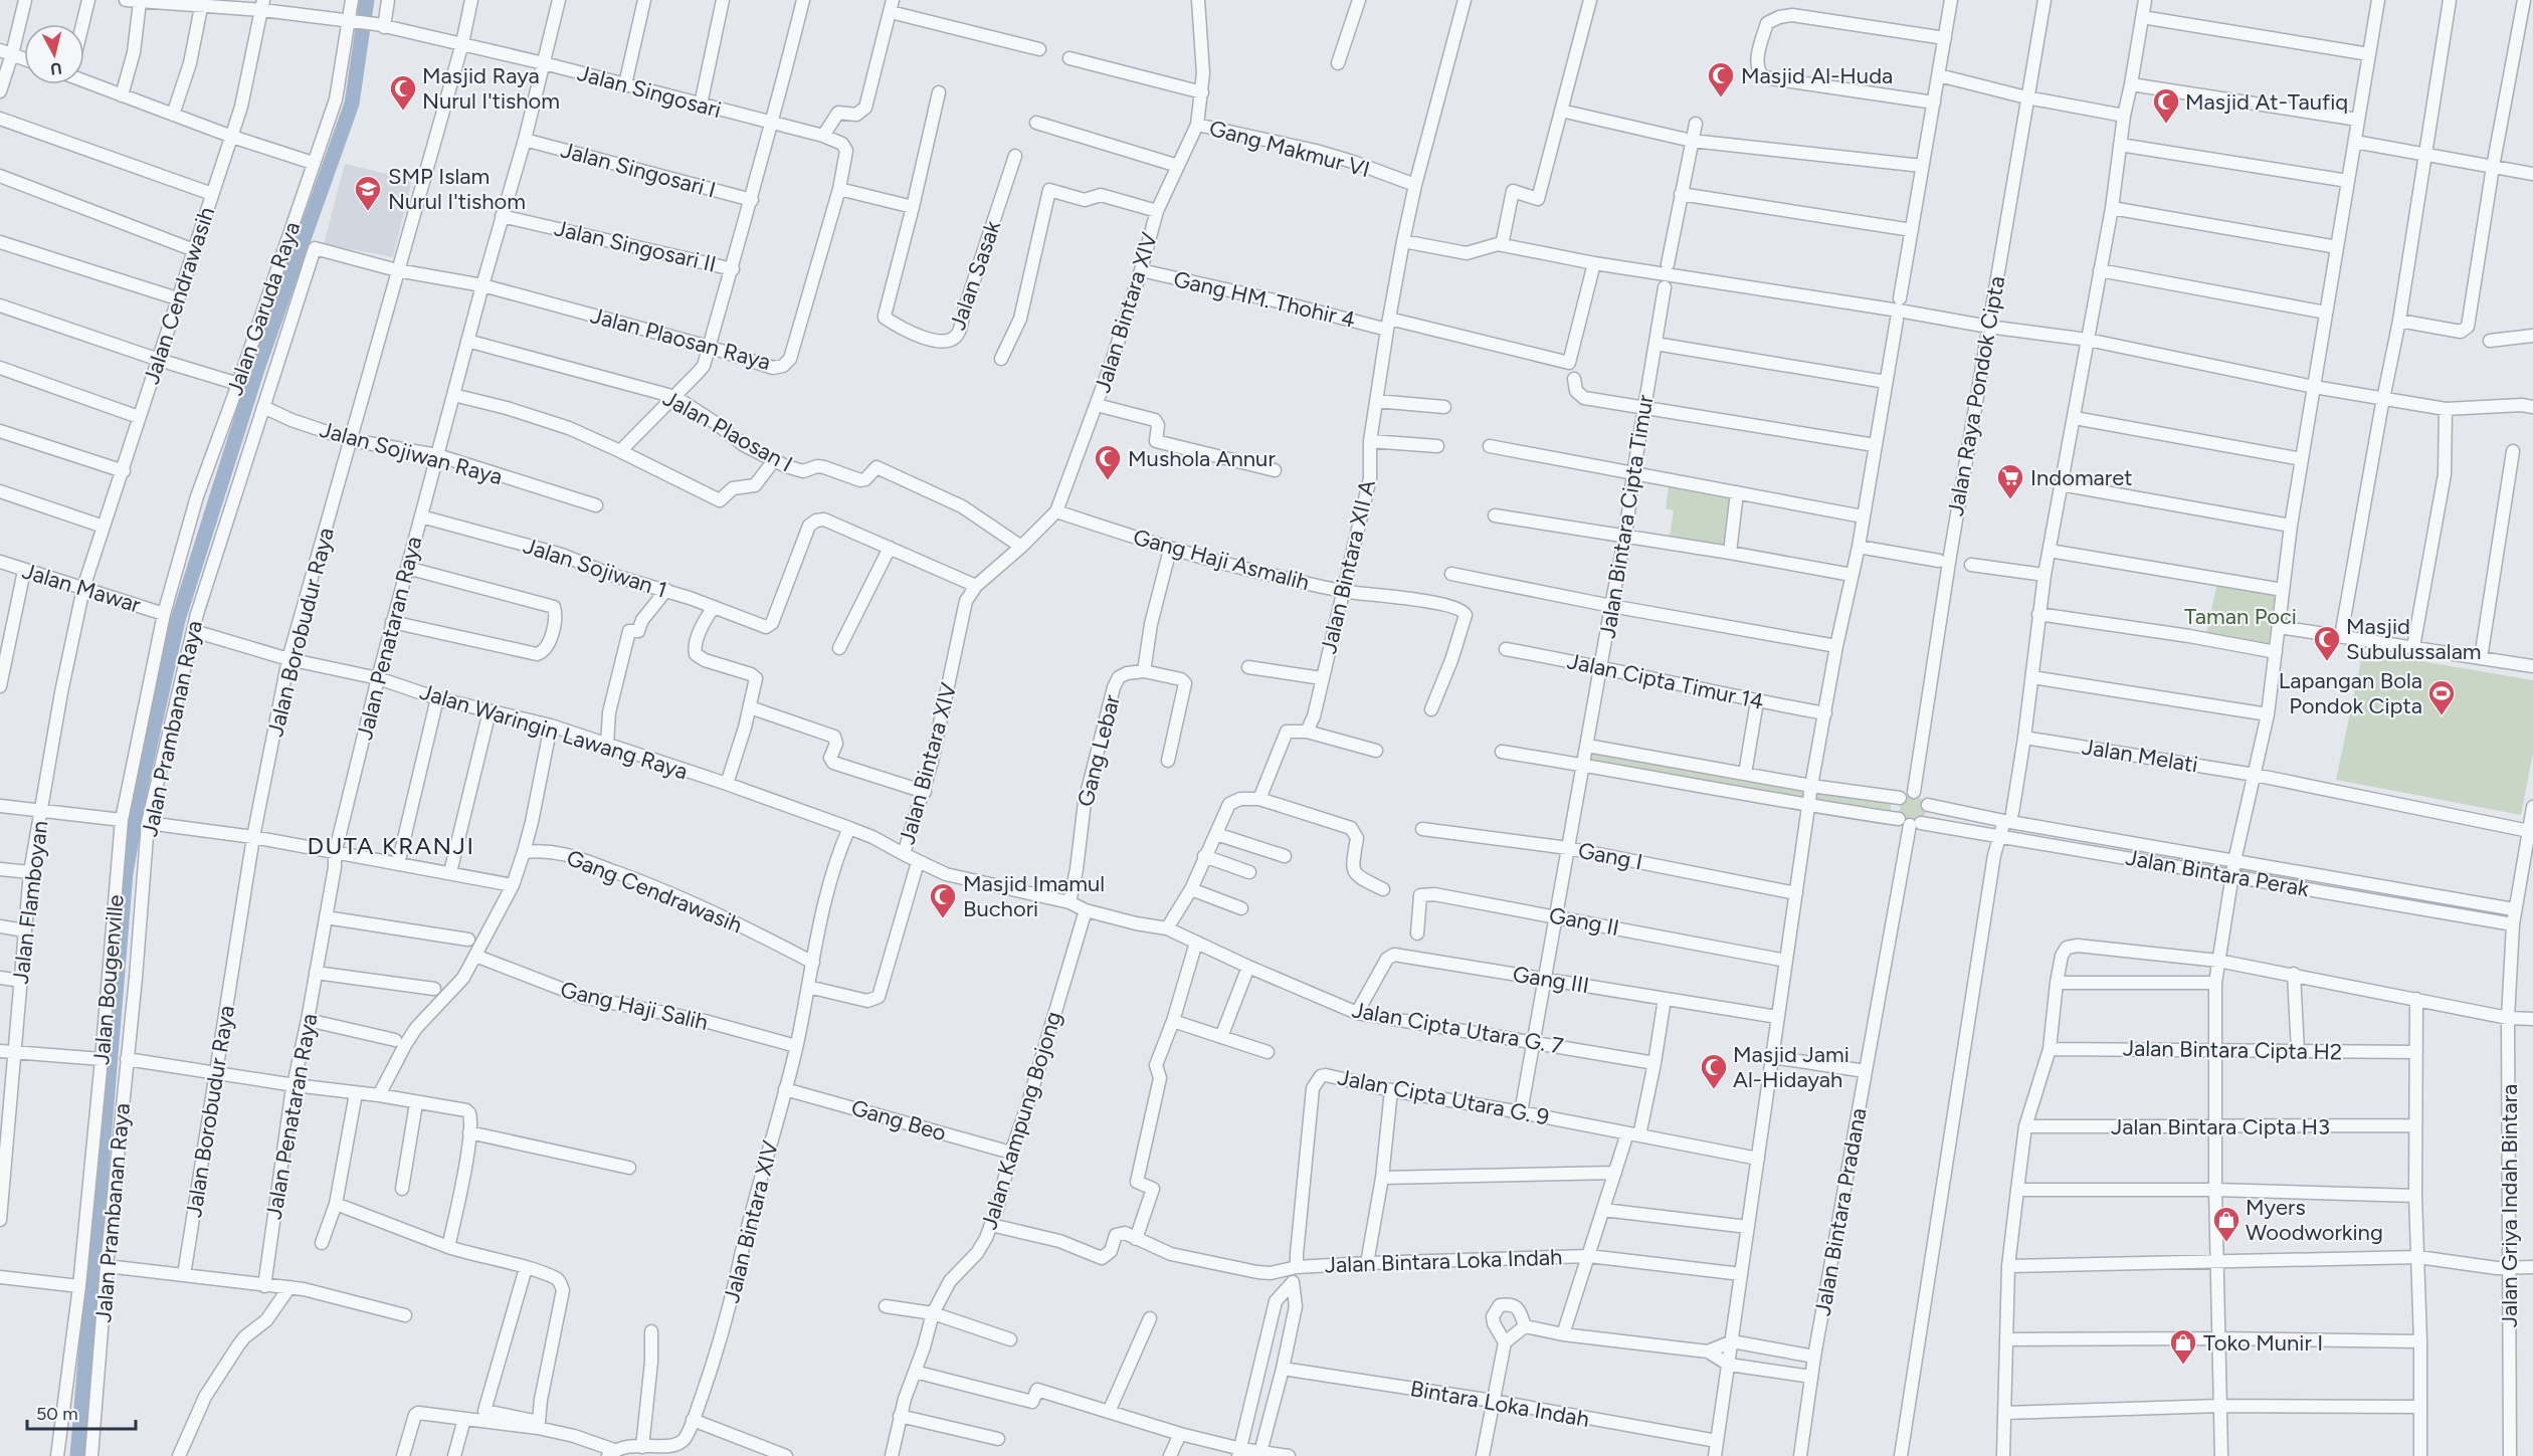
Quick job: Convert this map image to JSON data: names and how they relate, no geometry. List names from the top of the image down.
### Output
{
  "streets": {
    "street": [
      "Jalan Singosari",
      "Gang Makmur VI",
      "Jalan Singosari I",
      "Jalan Singosari II",
      "Jalan Sasak",
      "Jalan Cendrawasih",
      "Gang HM. Thohir 4",
      "Jalan Garuda Raya",
      "Jalan Bintara XIV",
      "Jalan Plaosan Raya",
      "Jalan Raya Pondok Cipta",
      "Jalan Plaosan I",
      "Jalan Sojiwan Raya",
      "Jalan Bintara Cipta Timur",
      "Gang Haji Asmalih",
      "Jalan Bintara XII A",
      "Jalan Sojiwan 1",
      "Jalan Mawar",
      "Jalan Borobudur Raya",
      "Jalan Penataran Raya",
      "Jalan Cipta Timur 14",
      "Jalan Prambanan Raya",
      "Jalan Waringin Lawang Raya",
      "Gang Lebar",
      "Jalan Melati",
      "Gang I",
      "Jalan Bintara Perak",
      "Gang Cendrawasih",
      "Jalan Flamboyan",
      "Gang II",
      "Jalan Bougenville",
      "Gang III",
      "Gang Haji Salih",
      "Jalan Cipta Utara G. 7",
      "Jalan Bintara Cipta H2",
      "Jalan Cipta Utara G. 9",
      "Gang Beo",
      "Jalan Kampung Bojong",
      "Jalan Bintara Cipta H3",
      "Jalan Griya Indah Bintara",
      "Jalan Bintara Pradana",
      "Jalan Bintara Loka Indah",
      "Bintara Loka Indah"
    ]
  },
  "crossings": [
    ["Jalan Singosari", "Jalan Cendrawasih"],
    ["Jalan Singosari", "Jalan Garuda Raya"],
    ["Jalan Singosari", "Jalan Borobudur Raya"],
    ["Jalan Singosari", "Jalan Penataran Raya"],
    ["Gang Makmur VI", "Jalan Bintara XIV"],
    ["Gang Makmur VI", "Jalan Bintara XII A"],
    ["Jalan Singosari I", "Jalan Penataran Raya"],
    ["Jalan Singosari II", "Jalan Penataran Raya"],
    ["Jalan Cendrawasih", "Jalan Mawar"],
    ["Jalan Cendrawasih", "Jalan Flamboyan"],
    ["Gang HM. Thohir 4", "Jalan Bintara XIV"],
    ["Gang HM. Thohir 4", "Jalan Bintara XII A"],
    ["Jalan Garuda Raya", "Jalan Mawar"],
    ["Jalan Garuda Raya", "Jalan Bougenville"],
    ["Jalan Bintara XIV", "Jalan Plaosan I"],
    ["Jalan Bintara XIV", "Gang Haji Asmalih"],
    ["Jalan Bintara XIV", "Jalan Waringin Lawang Raya"],
    ["Jalan Bintara XIV", "Gang Cendrawasih"],
    ["Jalan Bintara XIV", "Gang Haji Salih"],
    ["Jalan Bintara XIV", "Jalan Cipta Utara G. 7"],
    ["Jalan Bintara XIV", "Gang Beo"],
    ["Jalan Plaosan Raya", "Jalan Borobudur Raya"],
    ["Jalan Plaosan Raya", "Jalan Penataran Raya"],
    ["Jalan Plaosan Raya", "Jalan Prambanan Raya"],
    ["Jalan Raya Pondok Cipta", "Jalan Bintara Perak"],
    ["Jalan Raya Pondok Cipta", "Jalan Bintara Pradana"],
    ["Jalan Plaosan I", "Jalan Penataran Raya"],
    ["Jalan Sojiwan Raya", "Jalan Borobudur Raya"],
    ["Jalan Sojiwan Raya", "Jalan Penataran Raya"],
    ["Jalan Sojiwan Raya", "Jalan Prambanan Raya"],
    ["Jalan Bintara Cipta Timur", "Jalan Cipta Timur 14"],
    ["Jalan Bintara Cipta Timur", "Gang I"],
    ["Jalan Bintara Cipta Timur", "Jalan Bintara Perak"],
    ["Jalan Bintara Cipta Timur", "Gang II"],
    ["Jalan Bintara Cipta Timur", "Gang III"],
    ["Jalan Bintara Cipta Timur", "Jalan Cipta Utara G. 7"],
    ["Jalan Bintara Cipta Timur", "Jalan Cipta Utara G. 9"],
    ["Gang Haji Asmalih", "Jalan Bintara XII A"],
    ["Gang Haji Asmalih", "Gang Lebar"],
    ["Jalan Sojiwan 1", "Jalan Penataran Raya"],
    ["Jalan Mawar", "Jalan Flamboyan"],
    ["Jalan Mawar", "Jalan Bougenville"],
    ["Jalan Borobudur Raya", "Jalan Prambanan Raya"],
    ["Jalan Borobudur Raya", "Jalan Waringin Lawang Raya"],
    ["Jalan Penataran Raya", "Jalan Waringin Lawang Raya"],
    ["Jalan Prambanan Raya", "Jalan Waringin Lawang Raya"],
    ["Gang Lebar", "Jalan Cipta Utara G. 7"],
    ["Jalan Melati", "Jalan Griya Indah Bintara"],
    ["Jalan Bintara Perak", "Jalan Griya Indah Bintara"],
    ["Jalan Bintara Perak", "Jalan Bintara Pradana"],
    ["Gang III", "Jalan Cipta Utara G. 7"],
    ["Jalan Cipta Utara G. 7", "Jalan Kampung Bojong"],
    ["Jalan Cipta Utara G. 9", "Jalan Bintara Loka Indah"],
    ["Gang Beo", "Jalan Kampung Bojong"],
    ["Jalan Bintara Loka Indah", "Bintara Loka Indah"]
  ],
  "districts": ["DUTA KRANJI"],
  "parks": ["Taman Poci"],
  "places": {
    "mosque": [
      "Masjid Al-Huda",
      "Masjid Raya Nurul I'tishom",
      "Masjid At-Taufiq",
      "Mushola Annur",
      "Masjid Subulussalam",
      "Masjid Imamul Buchori",
      "Masjid Jami Al-Hidayah"
    ],
    "school or university": ["SMP Islam Nurul I'tishom"],
    "supermarket": ["Indomaret"],
    "sports": ["Lapangan Bola Pondok Cipta"],
    "shop": ["Myers Woodworking", "Toko Munir I"]
  },
  "scale_bar": "50 m",
  "north": "bottom"
}
